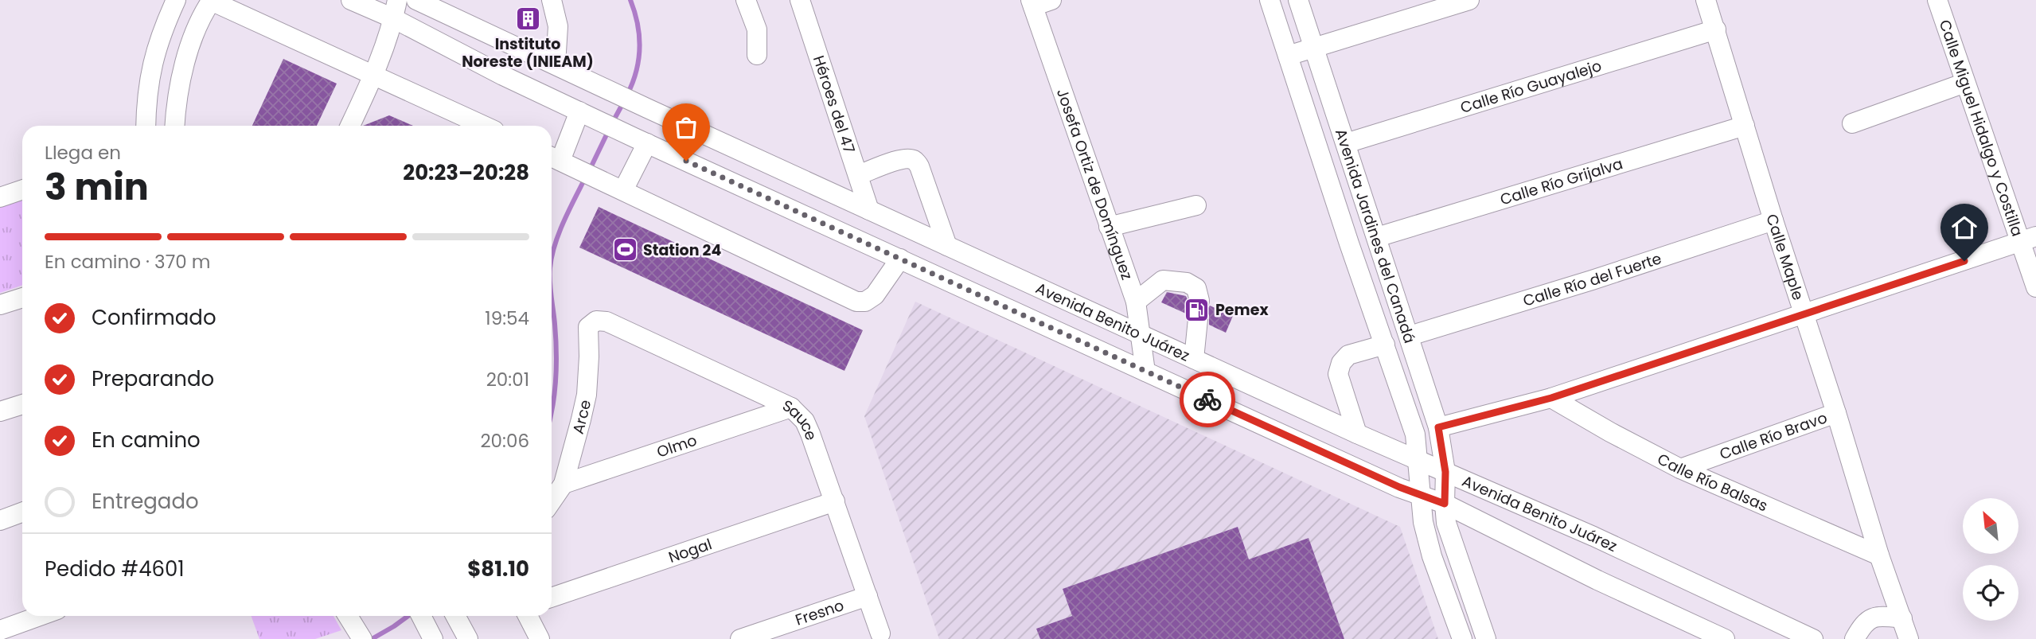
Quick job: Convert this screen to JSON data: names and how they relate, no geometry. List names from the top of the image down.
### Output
{
  "streets": {
    "street": [
      "Calle Río Guayalejo",
      "Héroes del 47",
      "Calle Miguel Hidalgo y Costilla",
      "Calle Río Grijalva",
      "Josefa Ortiz de Domínguez",
      "Avenida Jardines del Canadá",
      "Calle Maple",
      "Calle Río del Fuerte",
      "Avenida Benito Juárez",
      "Arce",
      "Sauce",
      "Calle Río Bravo",
      "Olmo",
      "Calle Río Balsas",
      "Nogal",
      "Fresno"
    ]
  },
  "crossings": [
    ["Calle Río Guayalejo", "Avenida Jardines del Canadá"],
    ["Calle Río Guayalejo", "Calle Maple"],
    ["Héroes del 47", "Avenida Benito Juárez"],
    ["Calle Río Grijalva", "Avenida Jardines del Canadá"],
    ["Calle Río Grijalva", "Calle Maple"],
    ["Josefa Ortiz de Domínguez", "Avenida Benito Juárez"],
    ["Avenida Jardines del Canadá", "Calle Río del Fuerte"],
    ["Avenida Jardines del Canadá", "Avenida Benito Juárez"],
    ["Calle Maple", "Calle Río del Fuerte"],
    ["Calle Maple", "Calle Río Bravo"],
    ["Calle Maple", "Calle Río Balsas"],
    ["Arce", "Sauce"],
    ["Arce", "Olmo"],
    ["Sauce", "Olmo"],
    ["Sauce", "Nogal"],
    ["Sauce", "Fresno"],
    ["Calle Río Bravo", "Calle Río Balsas"]
  ],
  "places": {
    "building": ["Instituto Noreste (INIEAM)"],
    "sports": ["Station 24"],
    "fuel station": ["Pemex"]
  },
  "north": "top left",
  "page": {
    "heading": ["3 min", "Llega en", "20:23–20:28"],
    "panel": ["Pedido #4601", "$81.10"],
    "bar": "En camino · 370 m",
    "list": [
      ["Confirmado", "19:54"],
      ["Preparando", "20:01"],
      ["En camino", "20:06"],
      "Entregado"
    ]
  }
}
